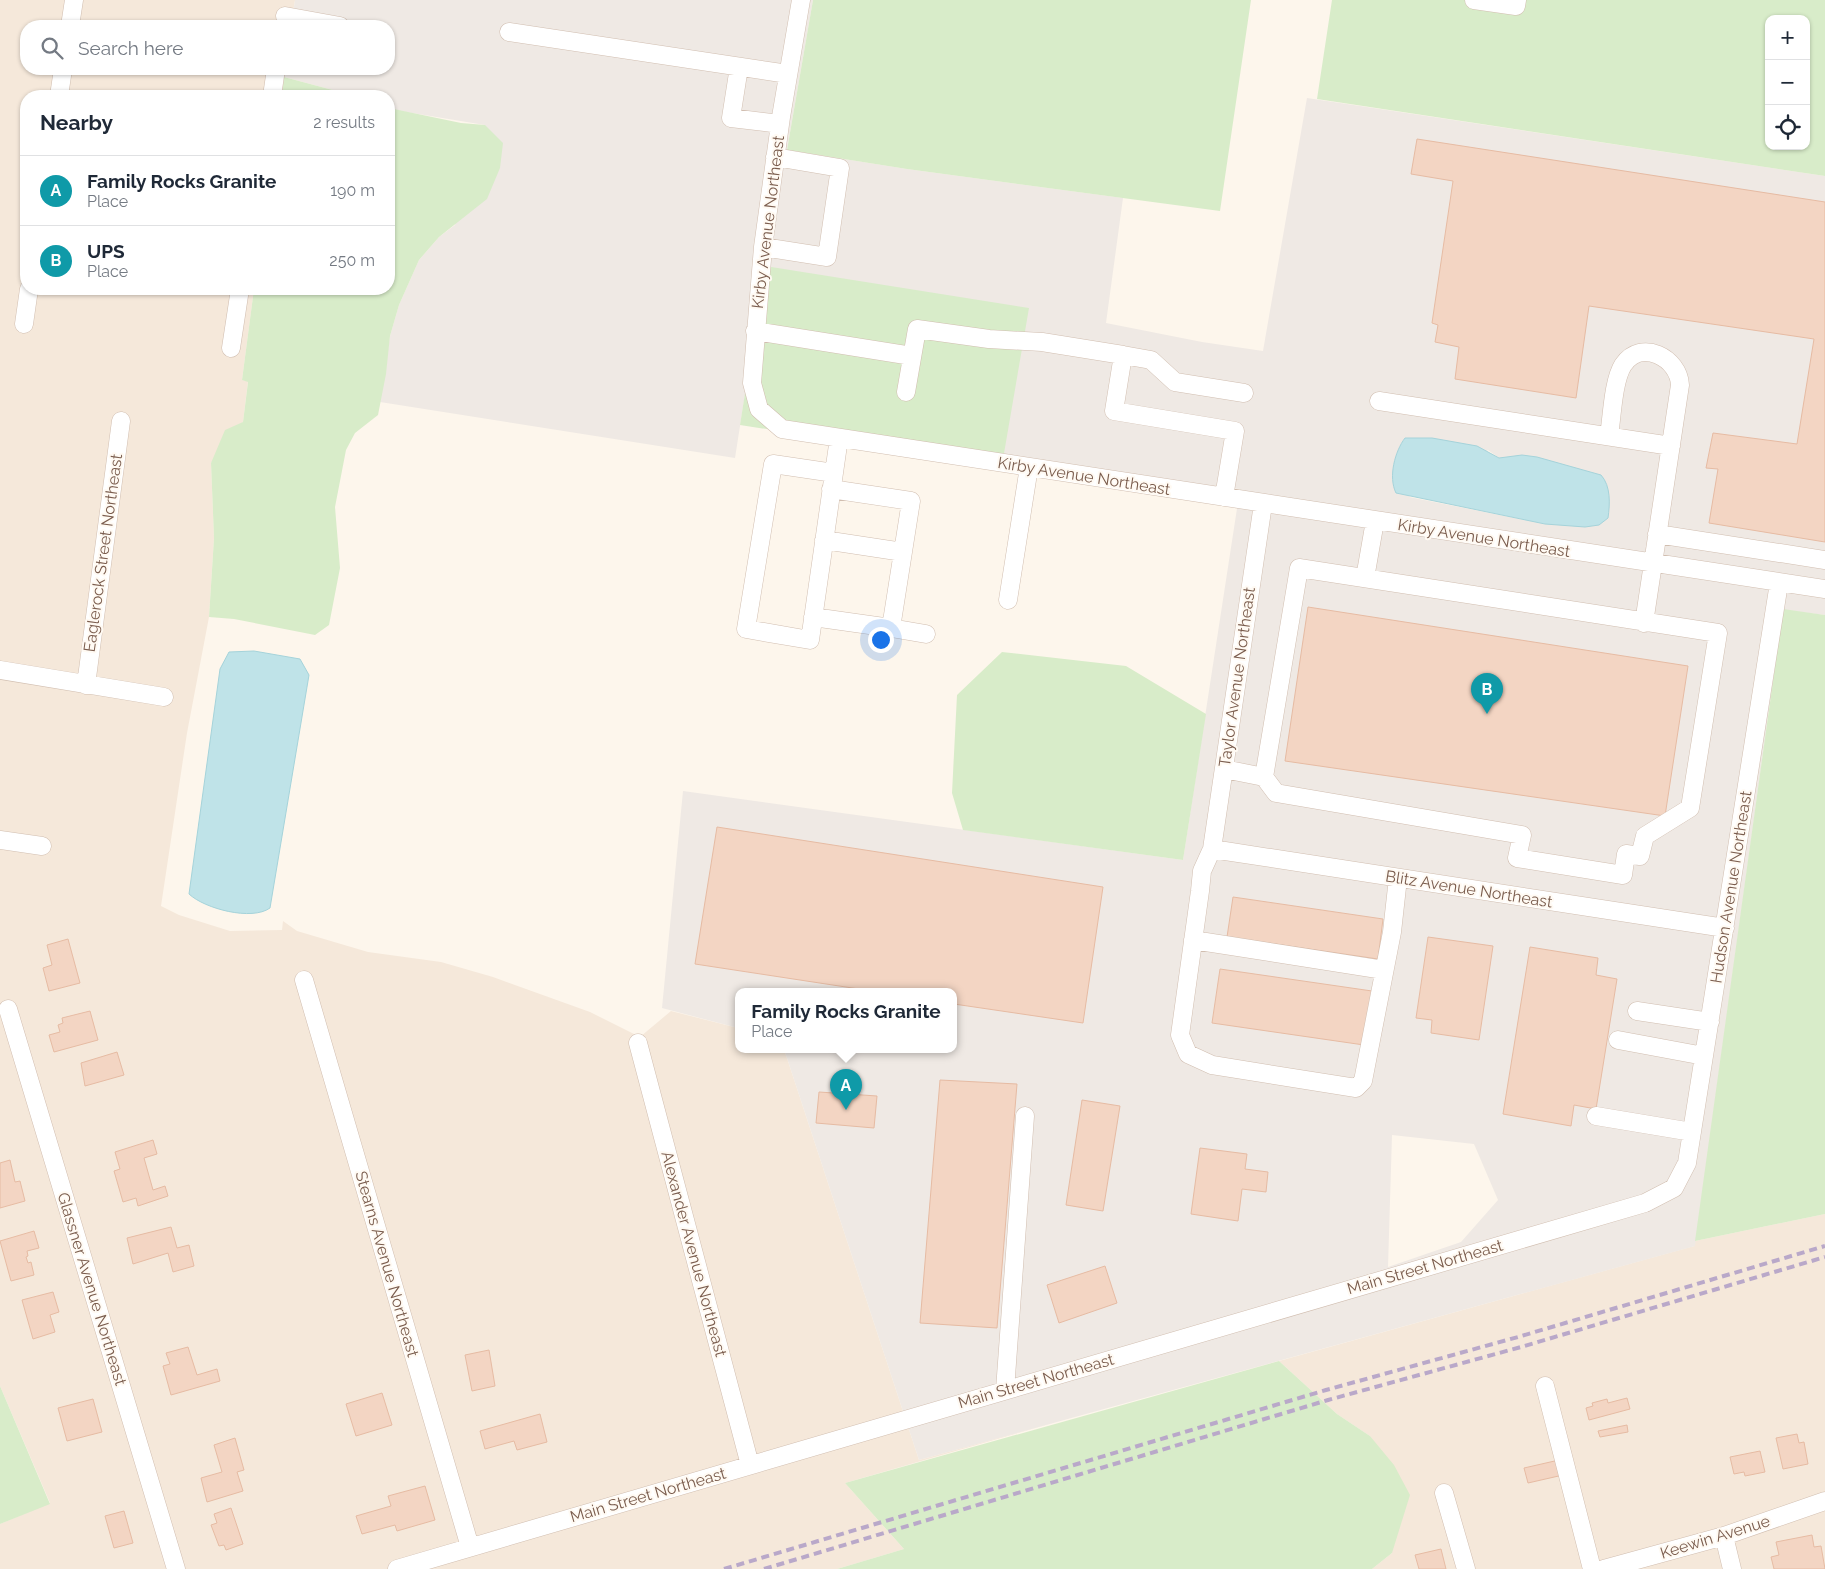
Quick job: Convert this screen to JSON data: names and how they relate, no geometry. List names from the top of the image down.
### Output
{
  "streets": {
    "street": [
      "Kirby Avenue Northeast",
      "Eaglerock Street Northeast",
      "Taylor Avenue Northeast",
      "Hudson Avenue Northeast",
      "Blitz Avenue Northeast",
      "Alexander Avenue Northeast",
      "Stearns Avenue Northeast",
      "Main Street Northeast",
      "Glassner Avenue Northeast",
      "Keewin Avenue"
    ]
  },
  "crossings": [
    ["Kirby Avenue Northeast", "Taylor Avenue Northeast"],
    ["Kirby Avenue Northeast", "Hudson Avenue Northeast"],
    ["Taylor Avenue Northeast", "Blitz Avenue Northeast"],
    ["Hudson Avenue Northeast", "Blitz Avenue Northeast"],
    ["Hudson Avenue Northeast", "Main Street Northeast"],
    ["Alexander Avenue Northeast", "Main Street Northeast"],
    ["Stearns Avenue Northeast", "Main Street Northeast"]
  ],
  "page": {
    "map_buttons": ["+", "−"],
    "search": "Search here",
    "heading": ["Nearby", "2 results"],
    "list": [
      {
        "mark": "A",
        "name": "Family Rocks Granite",
        "note": "Place",
        "value": "190 m"
      },
      {
        "mark": "B",
        "name": "UPS",
        "note": "Place",
        "value": "250 m"
      }
    ],
    "pins": ["B", "A"],
    "popup": ["Family Rocks Granite", "Place"]
  }
}
